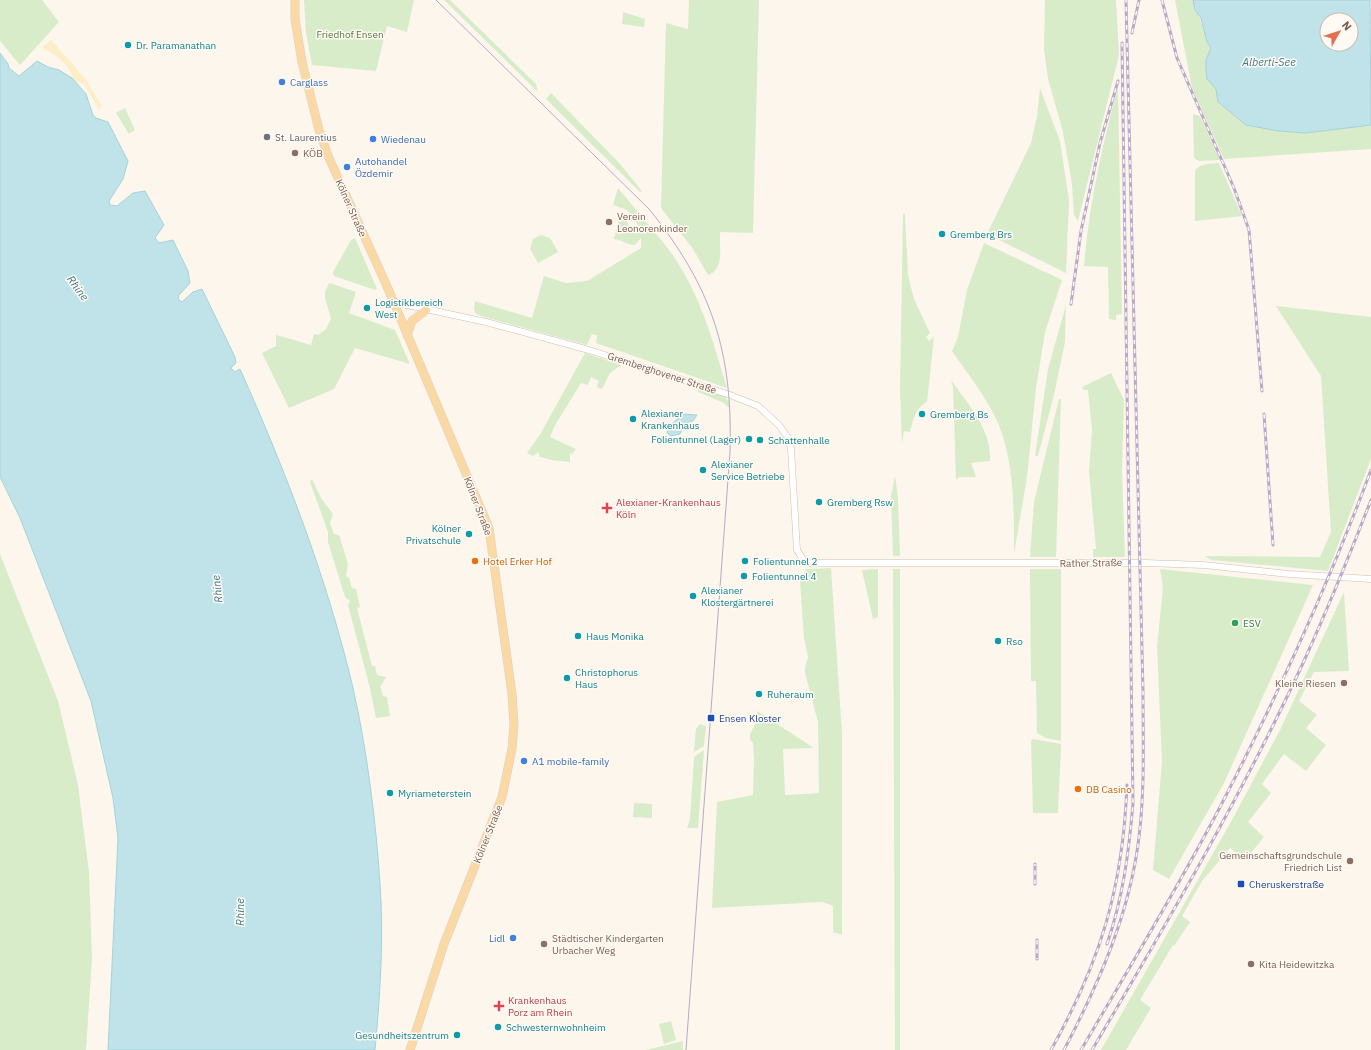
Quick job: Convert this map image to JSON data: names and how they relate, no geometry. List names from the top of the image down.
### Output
{
  "streets": {
    "main road": ["Kölner Straße"],
    "street": ["Gremberghovener Straße", "Rather Straße"]
  },
  "crossings": [
    ["Kölner Straße", "Gremberghovener Straße"],
    ["Gremberghovener Straße", "Rather Straße"]
  ],
  "water": ["Alberti-See", "Rhine"],
  "parks": ["Friedhof Ensen"],
  "places": {
    "other": [
      "Dr. Paramanathan",
      "Carglass",
      "St. Laurentius",
      "Wiedenau",
      "KÖB",
      "Autohandel Özdemir",
      "Verein Leonorenkinder",
      "Gremberg Brs",
      "Logistikbereich West",
      "Gremberg Bs",
      "Alexianer Krankenhaus",
      "Folientunnel (Lager)",
      "Schattenhalle",
      "Alexianer Service Betriebe",
      "Gremberg Rsw",
      "Kölner Privatschule",
      "Hotel Erker Hof",
      "Folientunnel 2",
      "Folientunnel 4",
      "Alexianer Klostergärtnerei",
      "ESV",
      "Haus Monika",
      "Rso",
      "Christophorus Haus",
      "Kleine Riesen",
      "Ruheraum",
      "A1 mobile-family",
      "DB Casino",
      "Myriameterstein",
      "Gemeinschaftsgrundschule Friedrich List",
      "Lidl",
      "Städtischer Kindergarten Urbacher Weg",
      "Kita Heidewitzka",
      "Schwesternwohnheim",
      "Gesundheitszentrum"
    ],
    "health": ["Alexianer-Krankenhaus Köln", "Krankenhaus Porz am Rhein"],
    "transit": ["Ensen Kloster", "Cheruskerstraße"]
  },
  "north": "top right"
}
